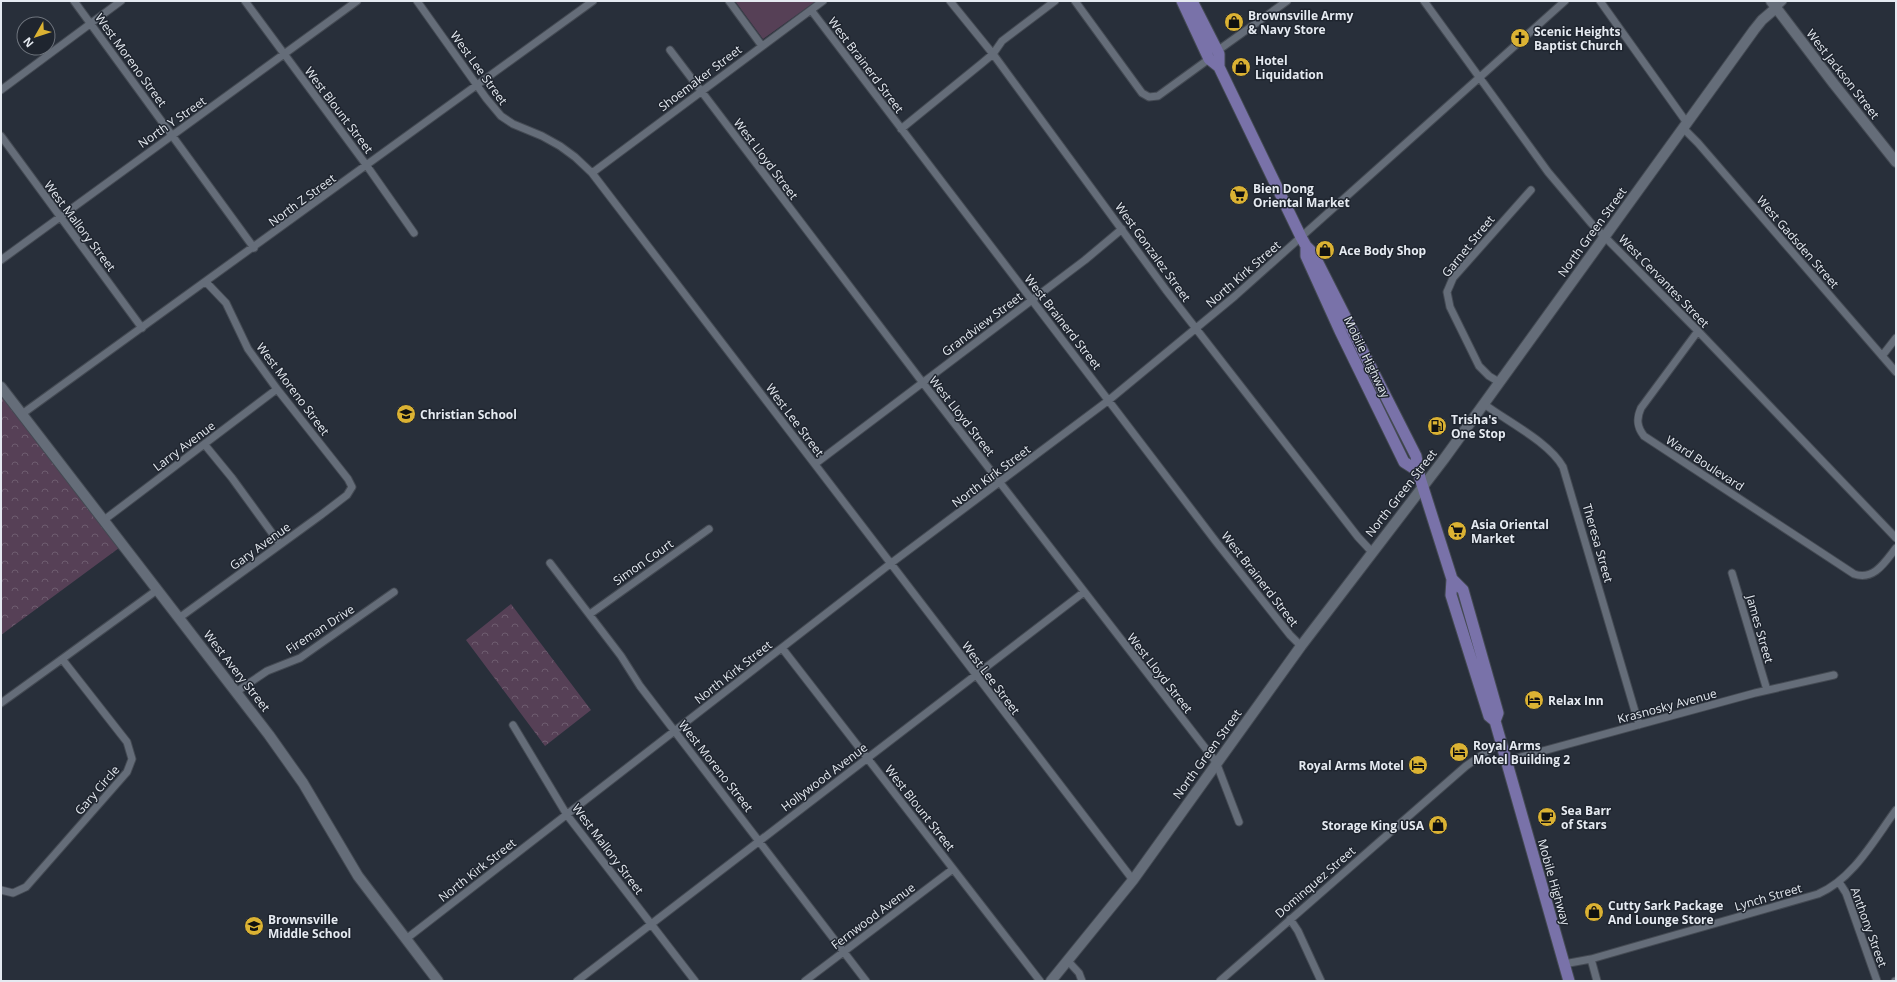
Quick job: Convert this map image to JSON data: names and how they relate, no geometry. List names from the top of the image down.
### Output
{
  "streets": {
    "main road": ["Mobile Highway"],
    "street": [
      "West Moreno Street",
      "West Brainerd Street",
      "West Lee Street",
      "West Jackson Street",
      "Shoemaker Street",
      "West Blount Street",
      "North Y Street",
      "West Lloyd Street",
      "North Z Street",
      "West Mallory Street",
      "North Green Street",
      "West Gadsden Street",
      "Garnet Street",
      "West Gonzalez Street",
      "North Kirk Street",
      "West Cervantes Street",
      "Grandview Street",
      "Larry Avenue",
      "Ward Boulevard",
      "Theresa Street",
      "Gary Avenue",
      "Simon Court",
      "Fireman Drive",
      "James Street",
      "West Avery Street",
      "Krasnosky Avenue",
      "Hollywood Avenue",
      "Gary Circle",
      "Dominquez Street",
      "Lynch Street",
      "Fernwood Avenue",
      "Anthony Street"
    ]
  },
  "crossings": [
    ["West Moreno Street", "North Y Street"],
    ["West Moreno Street", "North Z Street"],
    ["West Moreno Street", "North Kirk Street"],
    ["West Moreno Street", "Larry Avenue"],
    ["West Moreno Street", "Gary Avenue"],
    ["West Moreno Street", "Simon Court"],
    ["West Moreno Street", "Hollywood Avenue"],
    ["West Moreno Street", "Fernwood Avenue"],
    ["West Brainerd Street", "Shoemaker Street"],
    ["West Brainerd Street", "North Green Street"],
    ["West Brainerd Street", "North Kirk Street"],
    ["West Brainerd Street", "Grandview Street"],
    ["West Lee Street", "Shoemaker Street"],
    ["West Lee Street", "North Z Street"],
    ["West Lee Street", "North Green Street"],
    ["West Lee Street", "North Kirk Street"],
    ["West Lee Street", "Grandview Street"],
    ["West Lee Street", "Hollywood Avenue"],
    ["West Jackson Street", "North Green Street"],
    ["Shoemaker Street", "West Lloyd Street"],
    ["West Blount Street", "North Y Street"],
    ["West Blount Street", "North Z Street"],
    ["West Blount Street", "North Kirk Street"],
    ["West Blount Street", "Hollywood Avenue"],
    ["West Blount Street", "Fernwood Avenue"],
    ["North Y Street", "West Mallory Street"],
    ["West Lloyd Street", "North Green Street"],
    ["West Lloyd Street", "North Kirk Street"],
    ["West Lloyd Street", "Grandview Street"],
    ["West Lloyd Street", "Hollywood Avenue"],
    ["North Z Street", "West Mallory Street"],
    ["North Z Street", "West Avery Street"],
    ["West Mallory Street", "North Kirk Street"],
    ["West Mallory Street", "Hollywood Avenue"],
    ["North Green Street", "West Gadsden Street"],
    ["North Green Street", "Garnet Street"],
    ["North Green Street", "West Gonzalez Street"],
    ["North Green Street", "West Cervantes Street"],
    ["North Green Street", "Mobile Highway"],
    ["North Green Street", "Theresa Street"],
    ["West Gonzalez Street", "North Kirk Street"],
    ["West Gonzalez Street", "Grandview Street"],
    ["North Kirk Street", "West Cervantes Street"],
    ["North Kirk Street", "Mobile Highway"],
    ["North Kirk Street", "West Avery Street"],
    ["West Cervantes Street", "Ward Boulevard"],
    ["Mobile Highway", "Krasnosky Avenue"],
    ["Mobile Highway", "Dominquez Street"],
    ["Mobile Highway", "Lynch Street"],
    ["Larry Avenue", "West Avery Street"],
    ["Theresa Street", "Krasnosky Avenue"],
    ["Gary Avenue", "West Avery Street"],
    ["Fireman Drive", "West Avery Street"],
    ["James Street", "Krasnosky Avenue"],
    ["Lynch Street", "Anthony Street"]
  ],
  "places": {
    "shop": [
      "Brownsville Army & Navy Store",
      "Hotel Liquidation",
      "Ace Body Shop",
      "Storage King USA",
      "Cutty Sark Package And Lounge Store"
    ],
    "church": ["Scenic Heights Baptist Church"],
    "supermarket": ["Bien Dong Oriental Market", "Asia Oriental Market"],
    "school or university": ["Christian School", "Brownsville Middle School"],
    "fuel station": ["Trisha's One Stop"],
    "hotel": ["Relax Inn", "Royal Arms Motel Building 2", "Royal Arms Motel"],
    "cafe": ["Sea Barr of Stars"]
  },
  "north": "bottom left"
}
